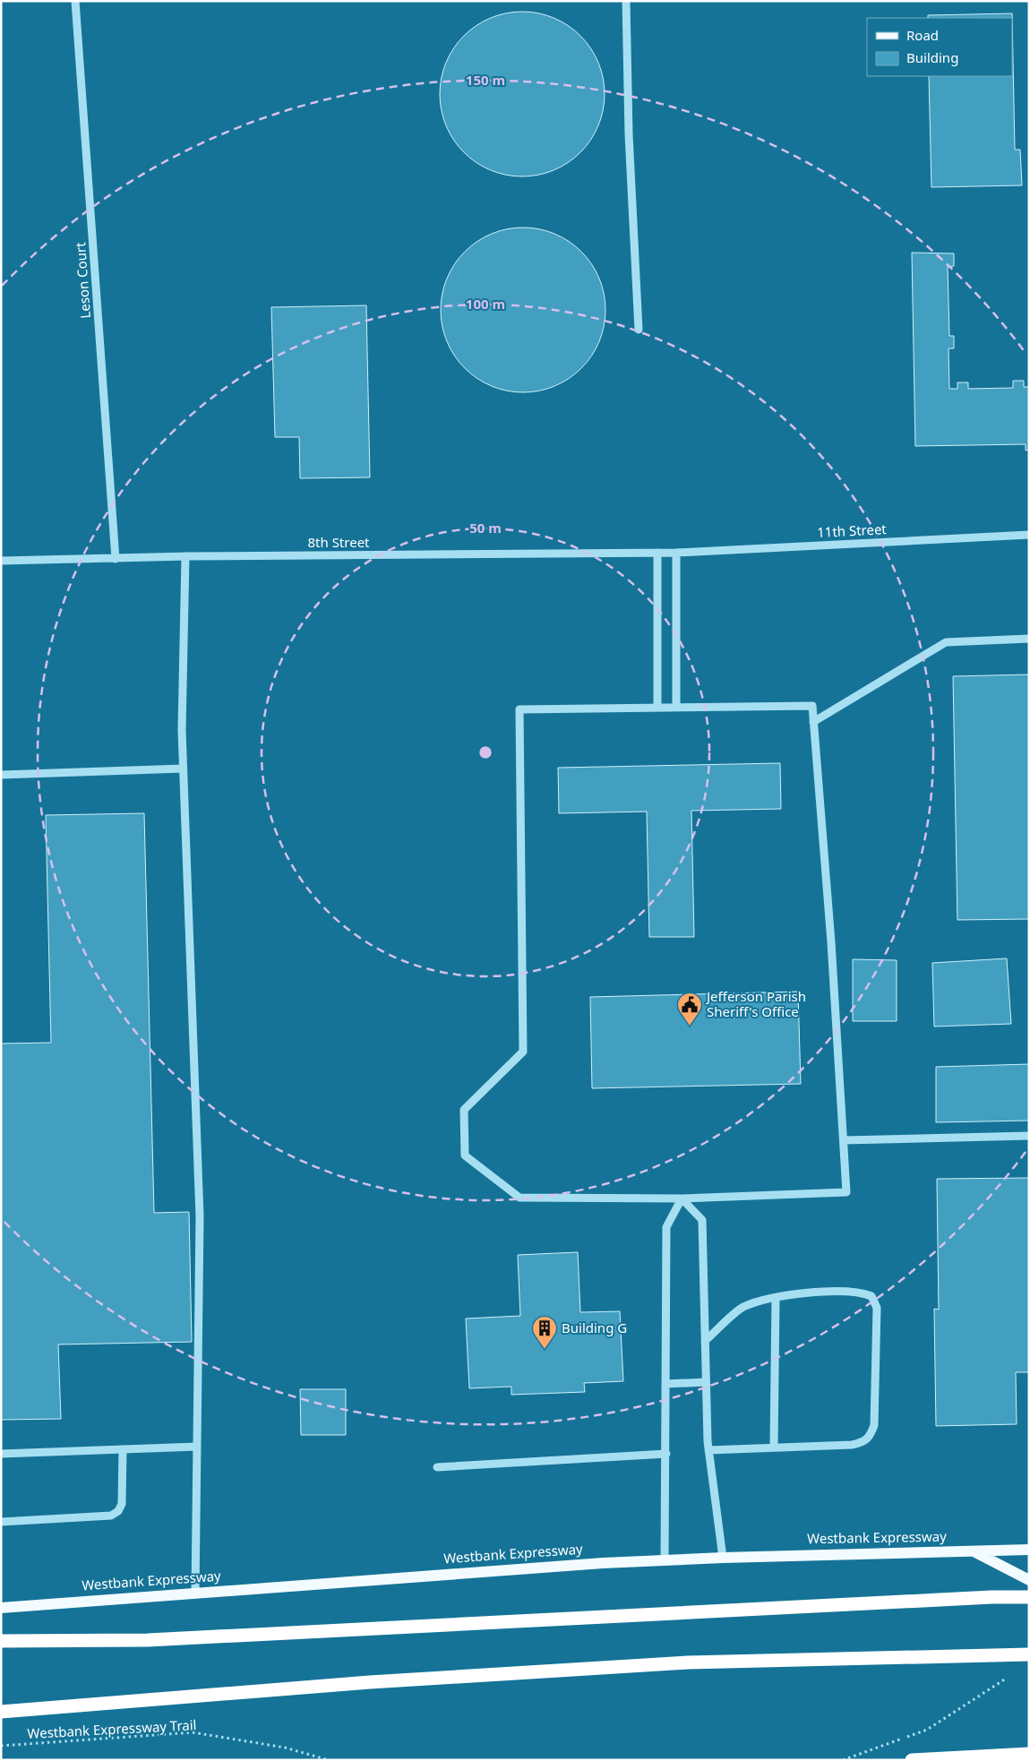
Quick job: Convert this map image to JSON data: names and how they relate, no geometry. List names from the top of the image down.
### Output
{
  "streets": {
    "main road": ["Westbank Expressway"],
    "street": ["Leson Court", "11th Street", "8th Street"],
    "path": ["Westbank Expressway Trail"]
  },
  "crossings": [
    ["Leson Court", "8th Street"],
    ["11th Street", "8th Street"]
  ],
  "places": {
    "public building": ["Jefferson Parish Sheriff's Office"],
    "building": ["Building G"]
  },
  "legend": ["Road", "Building"],
  "rings": ["150 m", "100 m", "50 m"]
}
